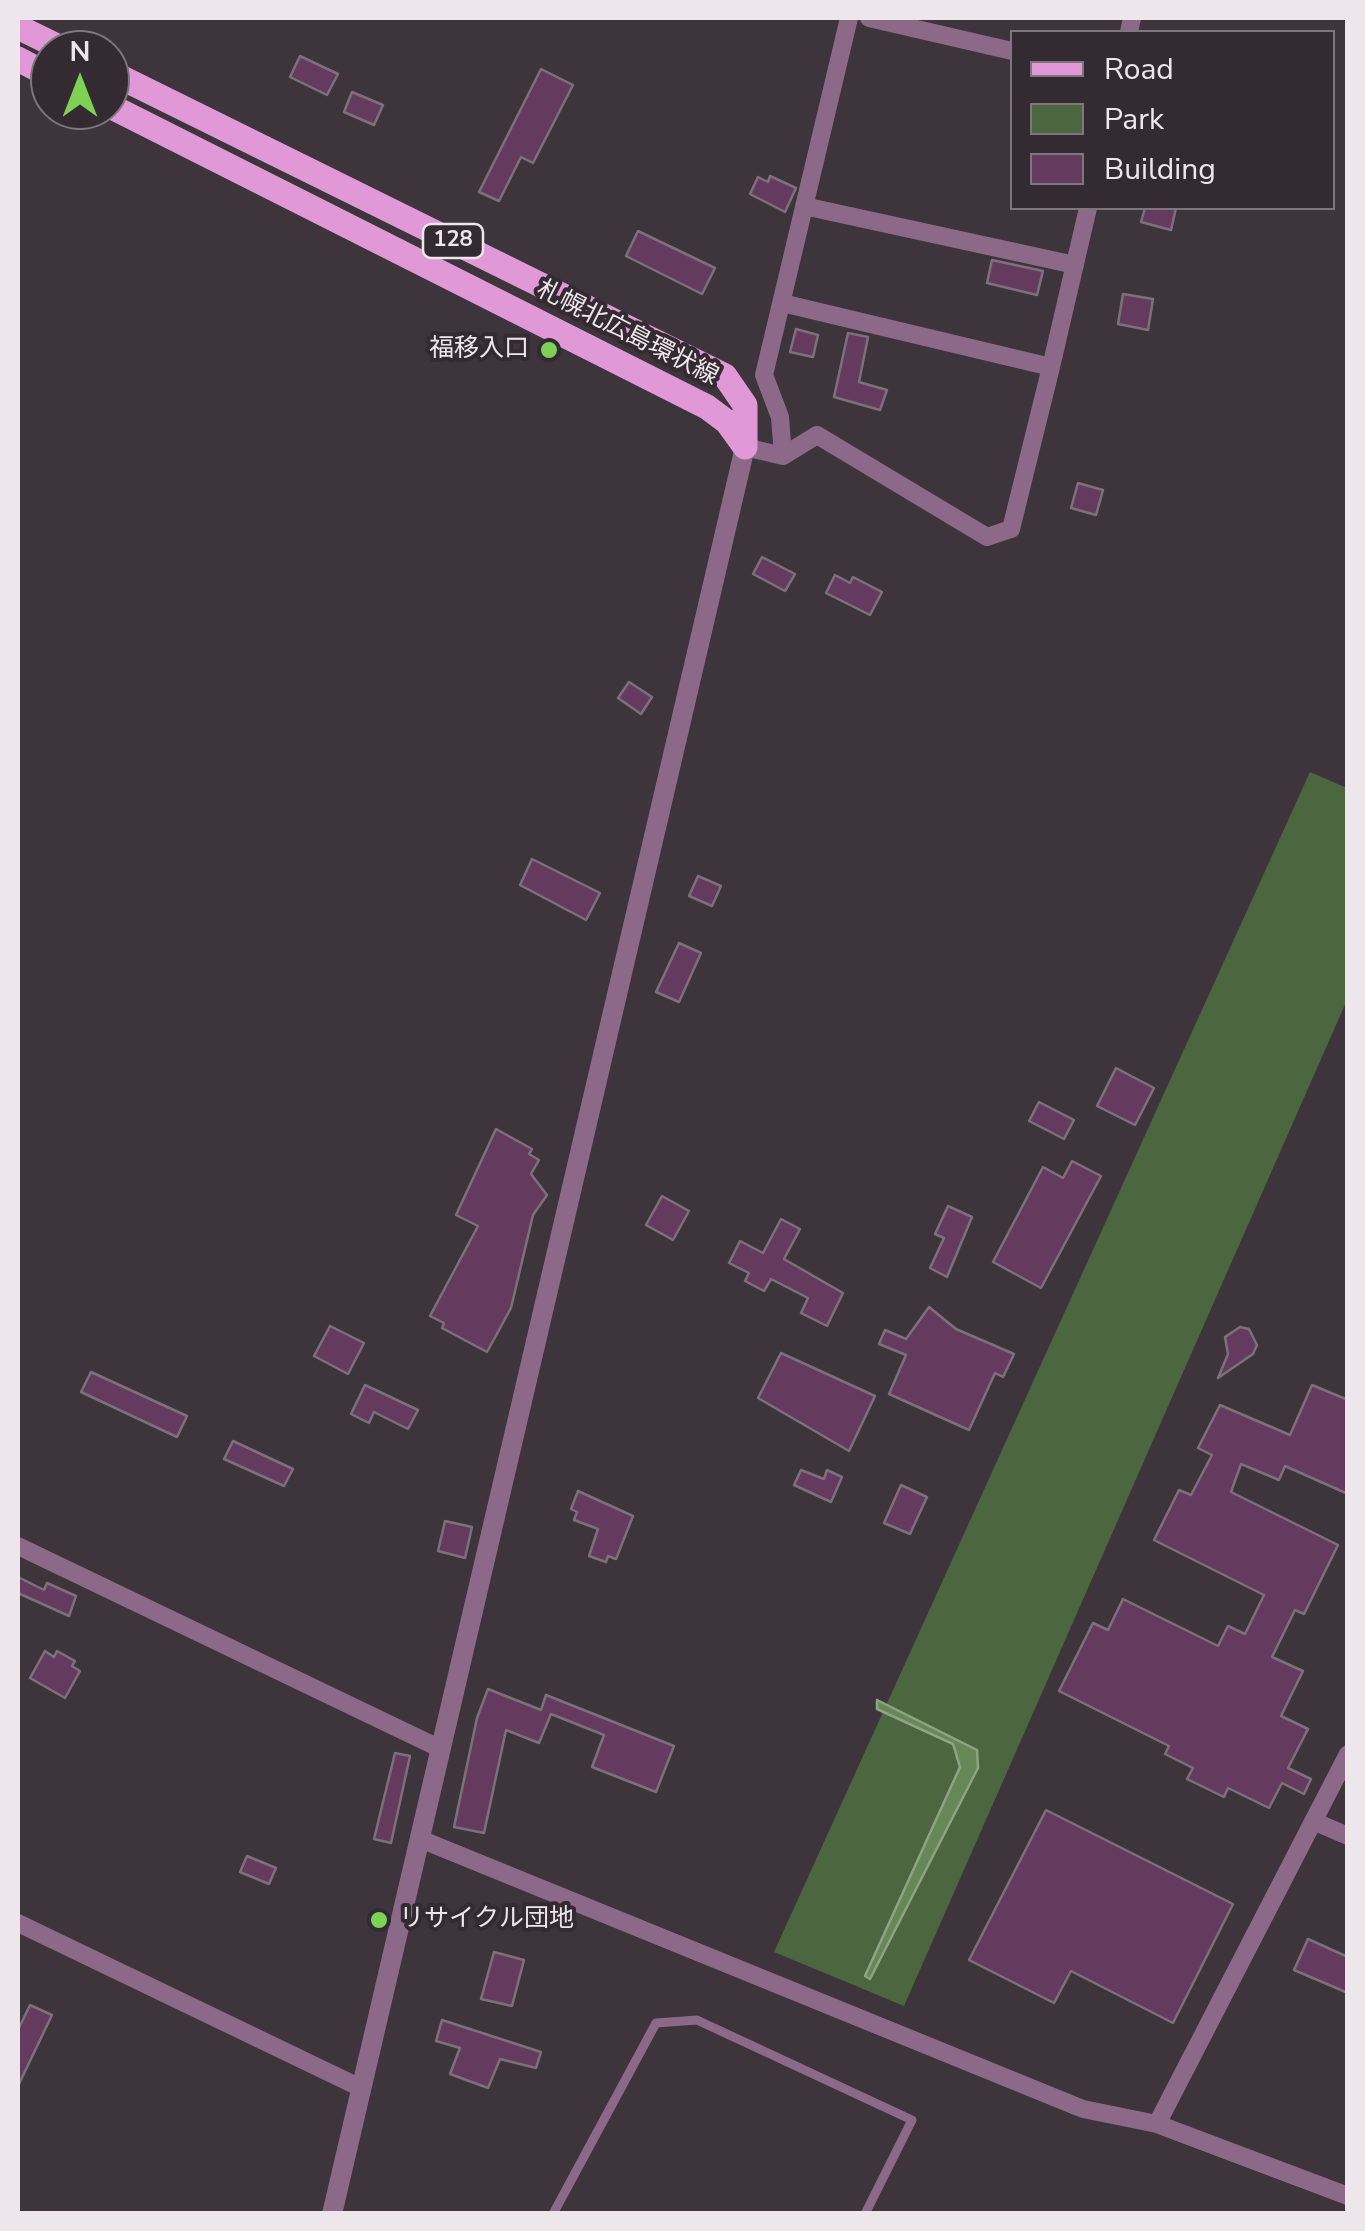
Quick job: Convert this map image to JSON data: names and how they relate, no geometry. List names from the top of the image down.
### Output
{
  "streets": {
    "main road": ["128", "札幌北広島環状線"]
  },
  "places": ["福移入口", "リサイクル団地"],
  "legend": ["Road", "Park", "Building"],
  "north": "top"
}
